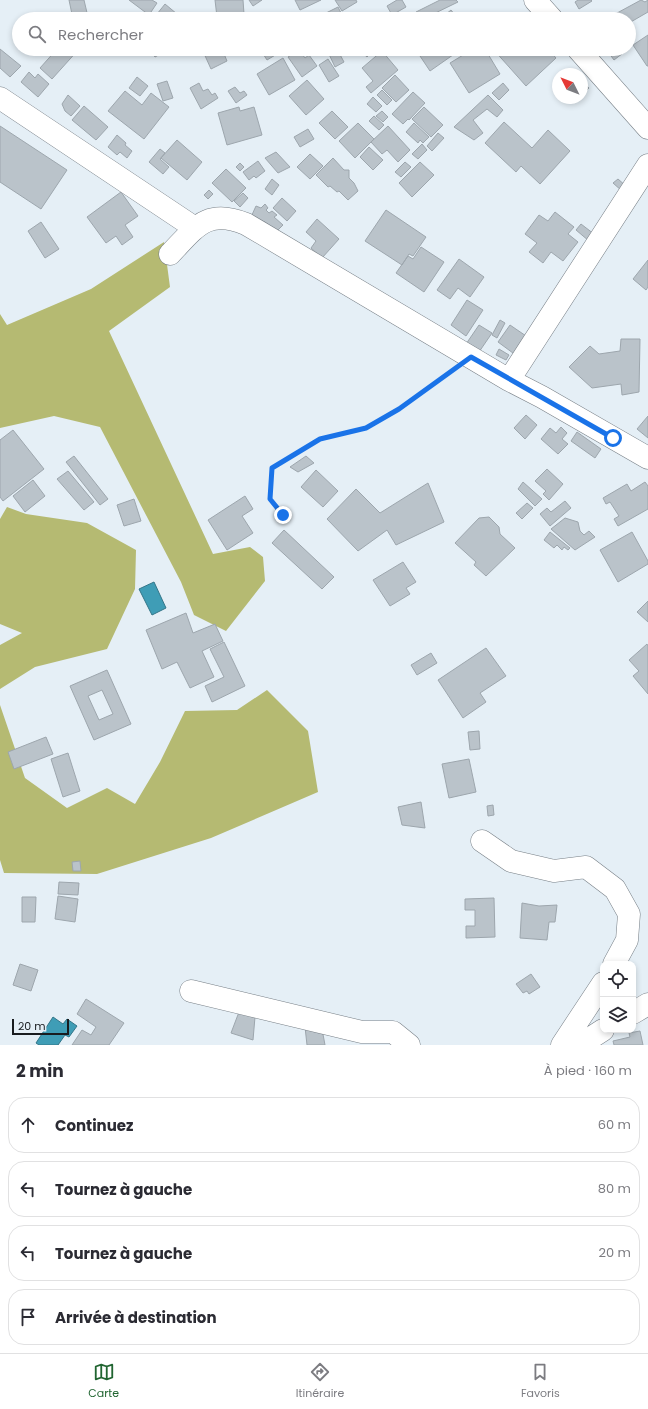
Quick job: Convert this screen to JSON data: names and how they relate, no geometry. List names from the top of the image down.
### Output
{
  "scale_bar": "20 m",
  "north": "top left",
  "page": {
    "search": "Rechercher",
    "scale": "20 m",
    "heading": ["2 min", "À pied · 160 m"],
    "list": [
      ["Continuez", "60 m"],
      ["Tournez à gauche", "80 m"],
      ["Tournez à gauche", "20 m"],
      "Arrivée à destination"
    ],
    "nav": ["Carte", "Itinéraire", "Favoris"]
  }
}
